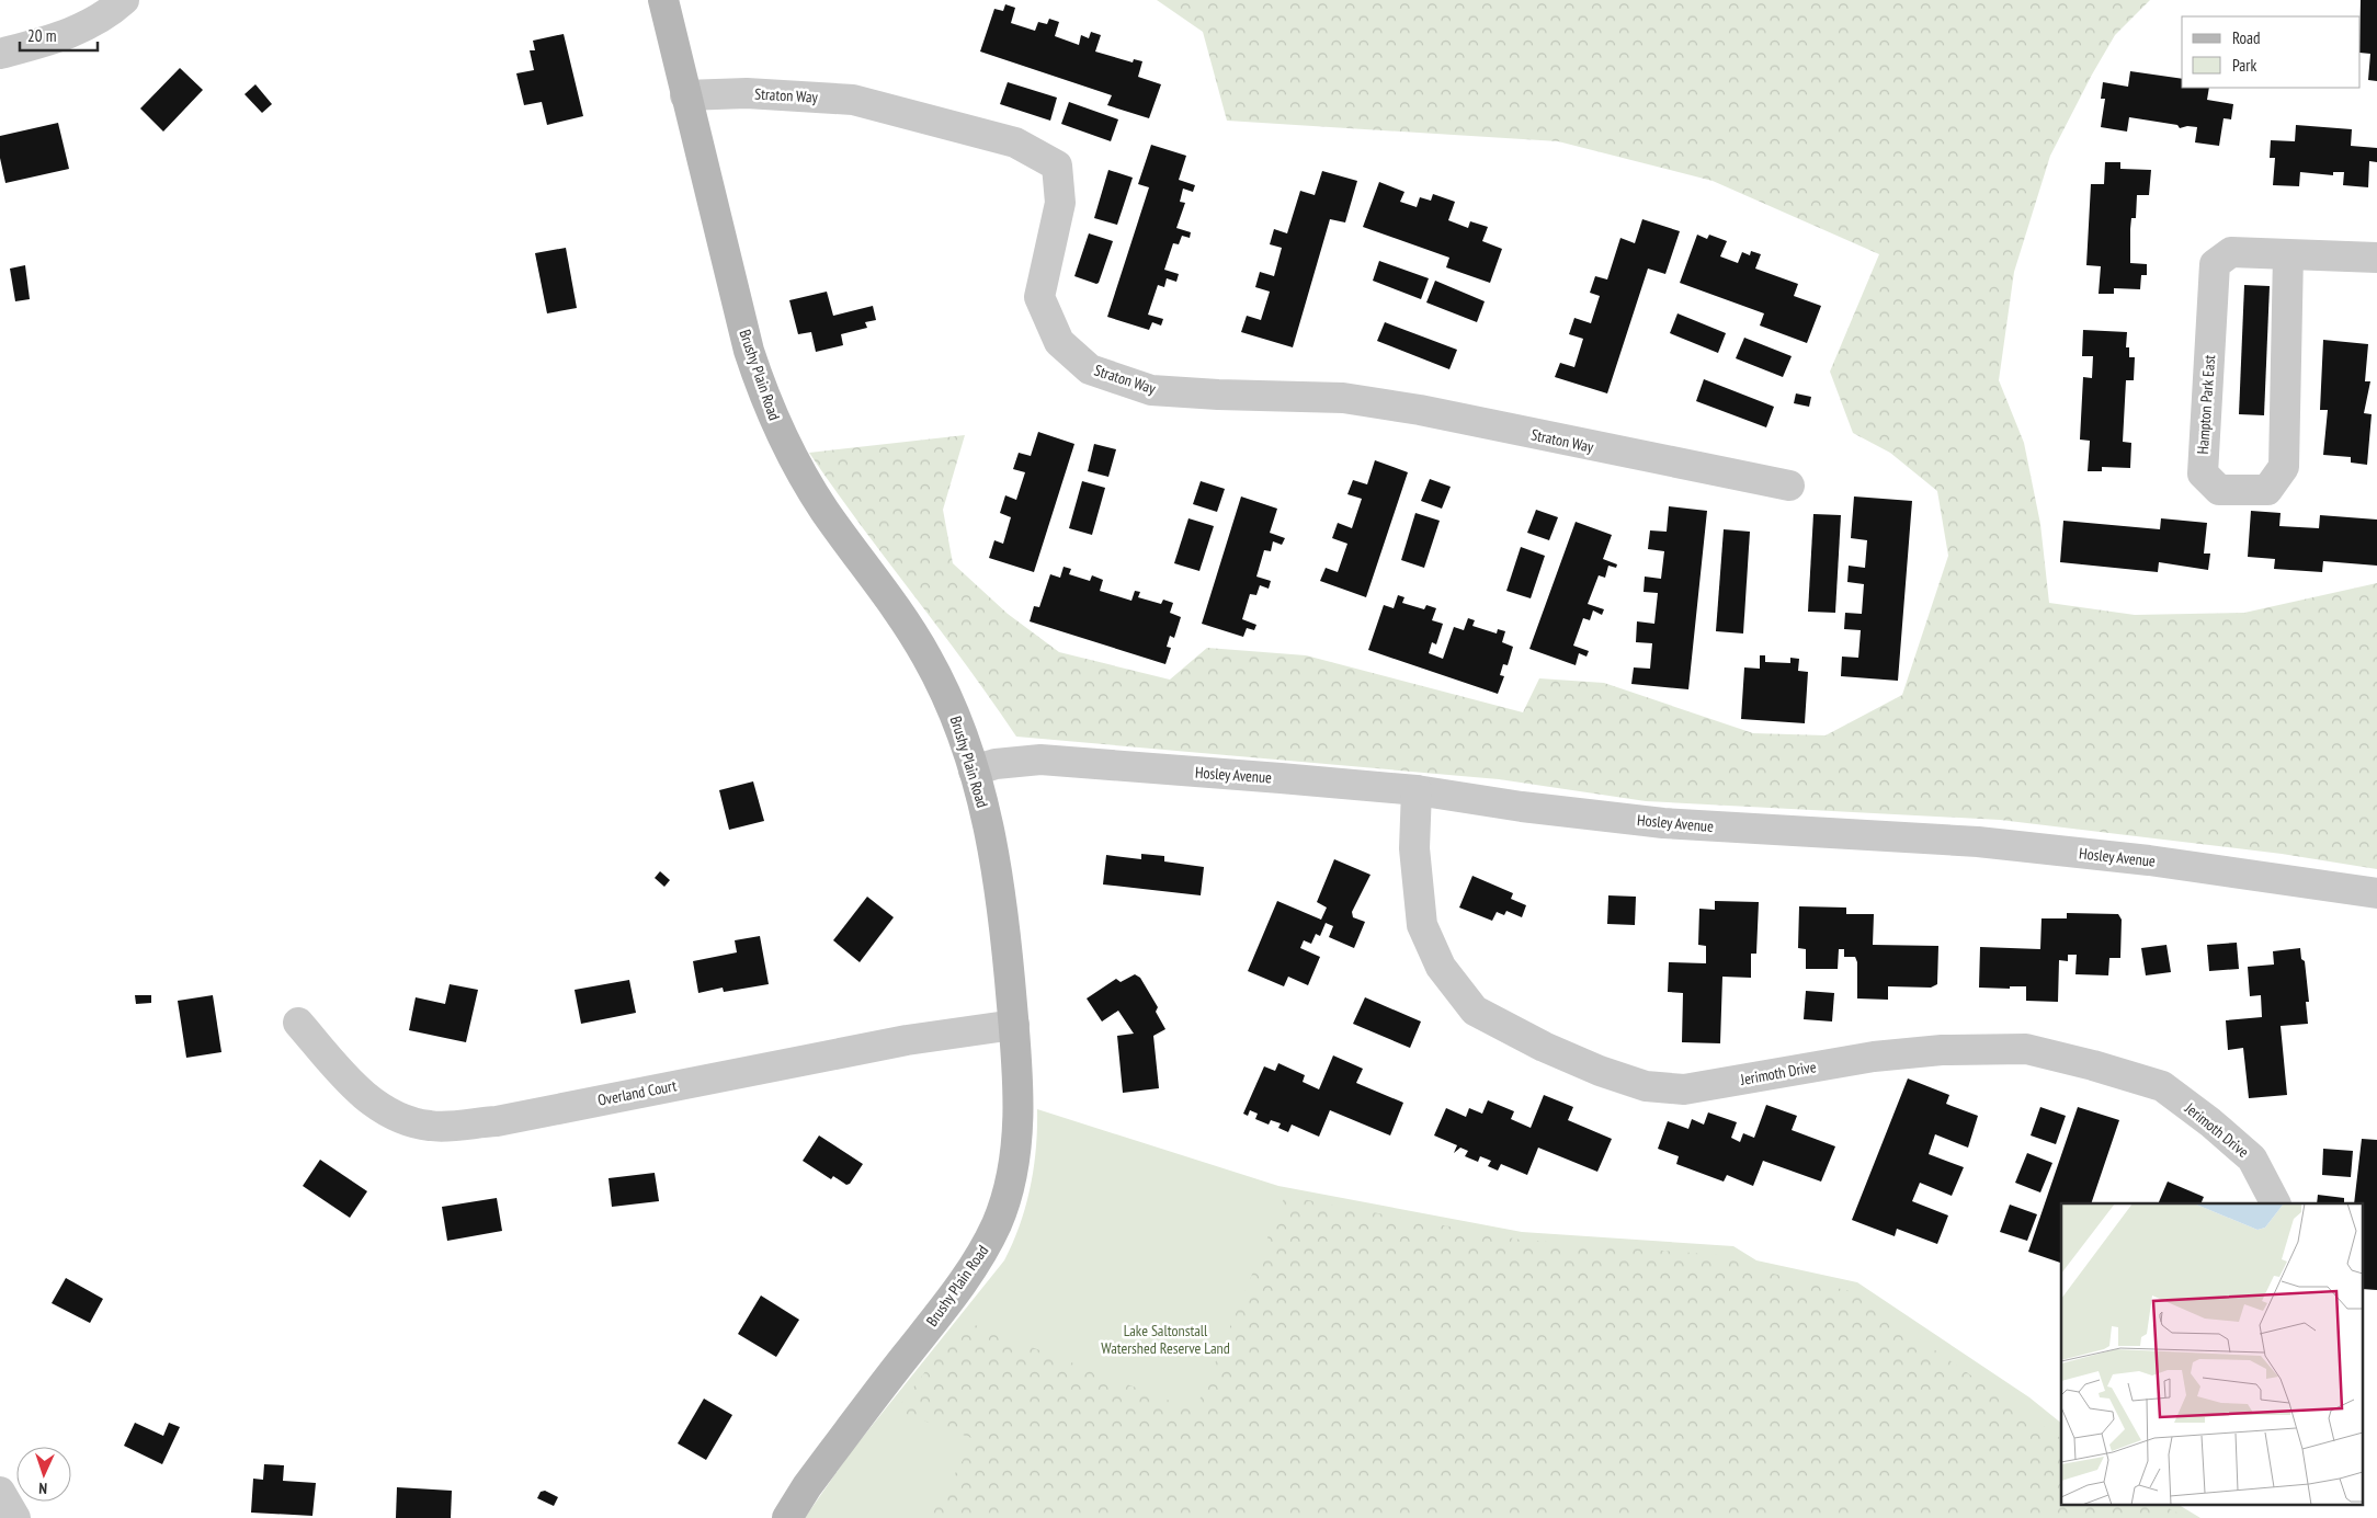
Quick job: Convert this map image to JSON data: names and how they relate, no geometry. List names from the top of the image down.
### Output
{
  "streets": {
    "main road": ["Brushy Plain Road"],
    "street": [
      "Straton Way",
      "Hampton Park East",
      "Hosley Avenue",
      "Jerimoth Drive",
      "Overland Court"
    ]
  },
  "crossings": [
    ["Straton Way", "Brushy Plain Road"],
    ["Brushy Plain Road", "Hosley Avenue"],
    ["Brushy Plain Road", "Overland Court"],
    ["Hosley Avenue", "Jerimoth Drive"]
  ],
  "parks": ["Lake Saltonstall Watershed Reserve Land"],
  "legend": ["Road", "Park"],
  "scale_bar": "20 m",
  "north": "bottom"
}
